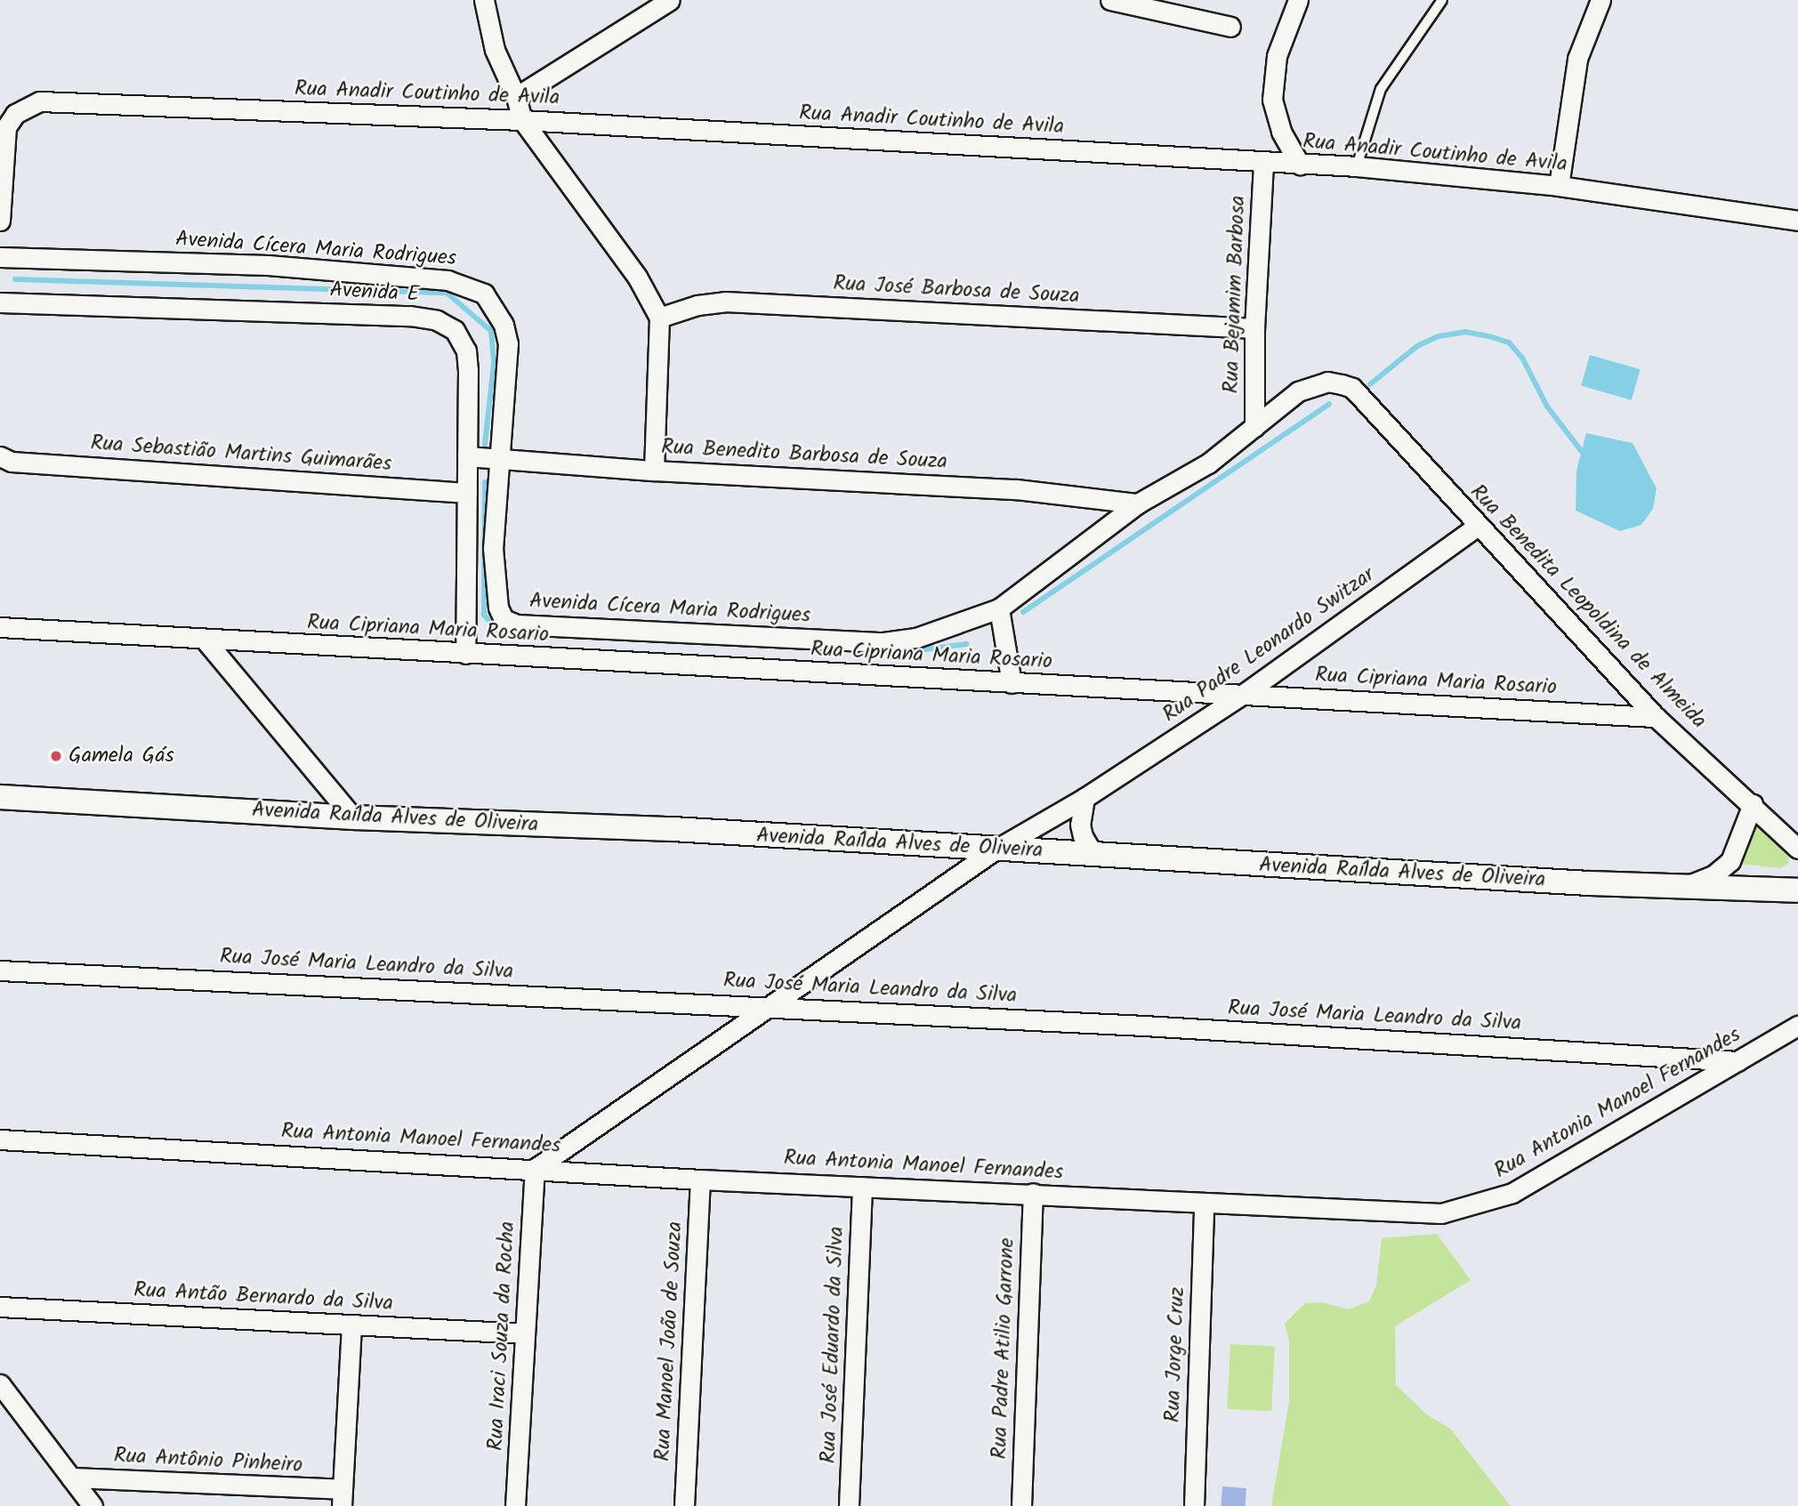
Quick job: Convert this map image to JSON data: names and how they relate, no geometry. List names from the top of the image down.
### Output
{
  "streets": {
    "street": [
      "Rua Anadir Coutinho de Avila",
      "Avenida Cícera Maria Rodrigues",
      "Rua José Barbosa de Souza",
      "Avenida E",
      "Rua Bejamim Barbosa",
      "Rua Sebastião Martins Guimarães",
      "Rua Benedito Barbosa de Souza",
      "Rua Benedita Leopoldina de Almeida",
      "Rua Cipriana Maria Rosario",
      "Rua Padre Leonardo Switzar",
      "Avenida Raílda Alves de Oliveira",
      "Rua José Maria Leandro da Silva",
      "Rua Antonia Manoel Fernandes",
      "Rua Antão Bernardo da Silva",
      "Rua Iraci Souza da Rocha",
      "Rua Manoel João de Souza",
      "Rua José Eduardo da Silva",
      "Rua Padre Atilio Garrone",
      "Rua Jorge Cruz",
      "Rua Antônio Pinheiro"
    ]
  },
  "crossings": [
    ["Rua Anadir Coutinho de Avila", "Rua Bejamim Barbosa"],
    ["Avenida Cícera Maria Rodrigues", "Rua Bejamim Barbosa"],
    ["Avenida Cícera Maria Rodrigues", "Rua Benedito Barbosa de Souza"],
    ["Avenida Cícera Maria Rodrigues", "Rua Benedita Leopoldina de Almeida"],
    ["Rua José Barbosa de Souza", "Rua Bejamim Barbosa"],
    ["Avenida E", "Rua Sebastião Martins Guimarães"],
    ["Avenida E", "Rua Benedito Barbosa de Souza"],
    ["Avenida E", "Rua Cipriana Maria Rosario"],
    ["Rua Benedita Leopoldina de Almeida", "Rua Cipriana Maria Rosario"],
    ["Rua Benedita Leopoldina de Almeida", "Rua Padre Leonardo Switzar"],
    ["Rua Cipriana Maria Rosario", "Rua Padre Leonardo Switzar"],
    ["Rua Padre Leonardo Switzar", "Avenida Raílda Alves de Oliveira"],
    ["Rua Padre Leonardo Switzar", "Rua José Maria Leandro da Silva"],
    ["Rua Padre Leonardo Switzar", "Rua Antonia Manoel Fernandes"],
    ["Rua Padre Leonardo Switzar", "Rua Iraci Souza da Rocha"],
    ["Rua José Maria Leandro da Silva", "Rua Antonia Manoel Fernandes"],
    ["Rua Antonia Manoel Fernandes", "Rua Iraci Souza da Rocha"],
    ["Rua Antonia Manoel Fernandes", "Rua Manoel João de Souza"],
    ["Rua Antonia Manoel Fernandes", "Rua José Eduardo da Silva"],
    ["Rua Antonia Manoel Fernandes", "Rua Padre Atilio Garrone"],
    ["Rua Antonia Manoel Fernandes", "Rua Jorge Cruz"],
    ["Rua Antão Bernardo da Silva", "Rua Iraci Souza da Rocha"]
  ],
  "places": ["Gamela Gás"]
}
